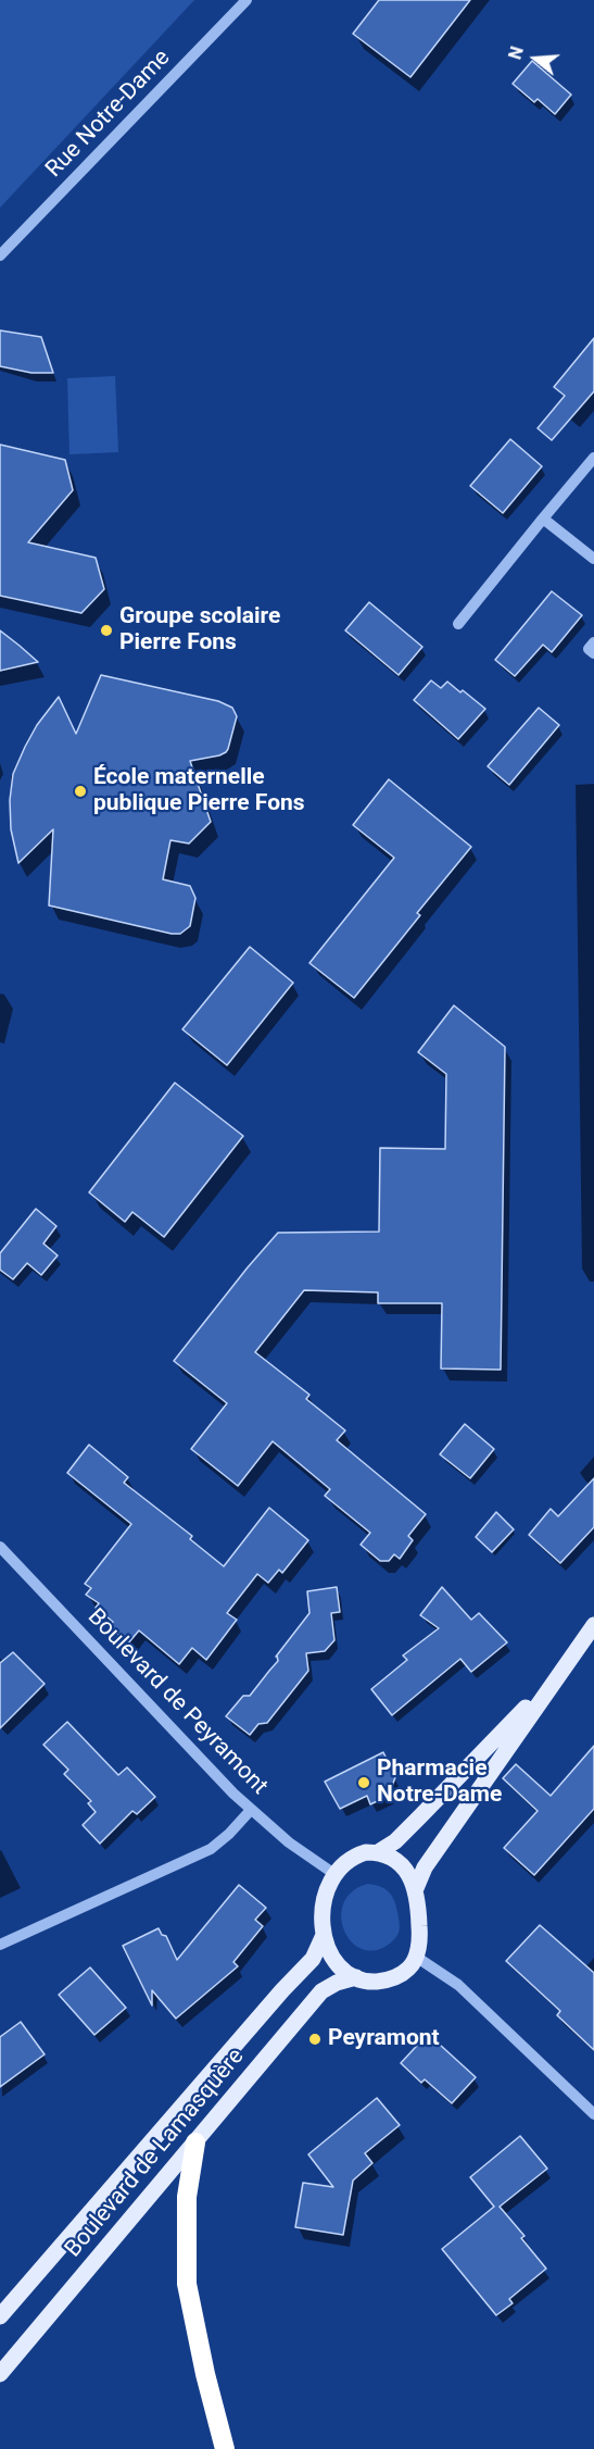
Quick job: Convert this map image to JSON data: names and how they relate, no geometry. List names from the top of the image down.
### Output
{
  "streets": {
    "main road": ["Boulevard de Lamasquère"],
    "street": ["Rue Notre-Dame", "Boulevard de Peyramont"]
  },
  "crossings": [
    ["Boulevard de Peyramont", "Boulevard de Lamasquère"]
  ],
  "places": [
    "Groupe scolaire Pierre Fons",
    "École maternelle publique Pierre Fons",
    "Pharmacie Notre-Dame",
    "Peyramont"
  ],
  "north": "left"
}
